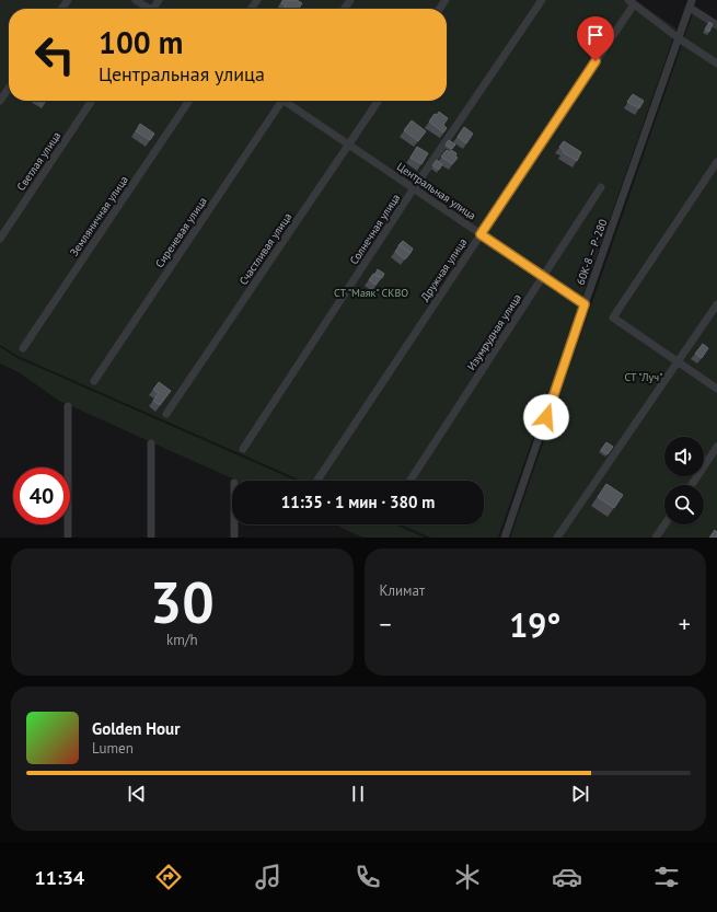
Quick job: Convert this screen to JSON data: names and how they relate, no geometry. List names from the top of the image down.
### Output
{
  "streets": {
    "street": [
      "Светлая улица",
      "Центральная улица",
      "Земляничная улица",
      "Солнечная улица",
      "Сиреневая улица",
      "Счастливая улица",
      "60К-8 — Р-280",
      "Дружная улица",
      "Изумрудная улица"
    ]
  },
  "crossings": [
    ["Центральная улица", "Солнечная улица"],
    ["Центральная улица", "Счастливая улица"],
    ["Центральная улица", "60К-8 — Р-280"],
    ["Центральная улица", "Дружная улица"],
    ["Центральная улица", "Изумрудная улица"]
  ],
  "parks": ["СТ \"Маяк\" СКВО", "СТ \"Луч\""],
  "page": {
    "turn": ["100 m", "Центральная улица"],
    "limit": "40",
    "trip": "11:35 · 1 мин · 380 m",
    "tile": [
      ["30", "km/h"],
      "Климат"
    ],
    "heat": ["−", "19°", "+"],
    "song": ["Golden Hour", "Lumen"],
    "tabs": "11:34"
  }
}
